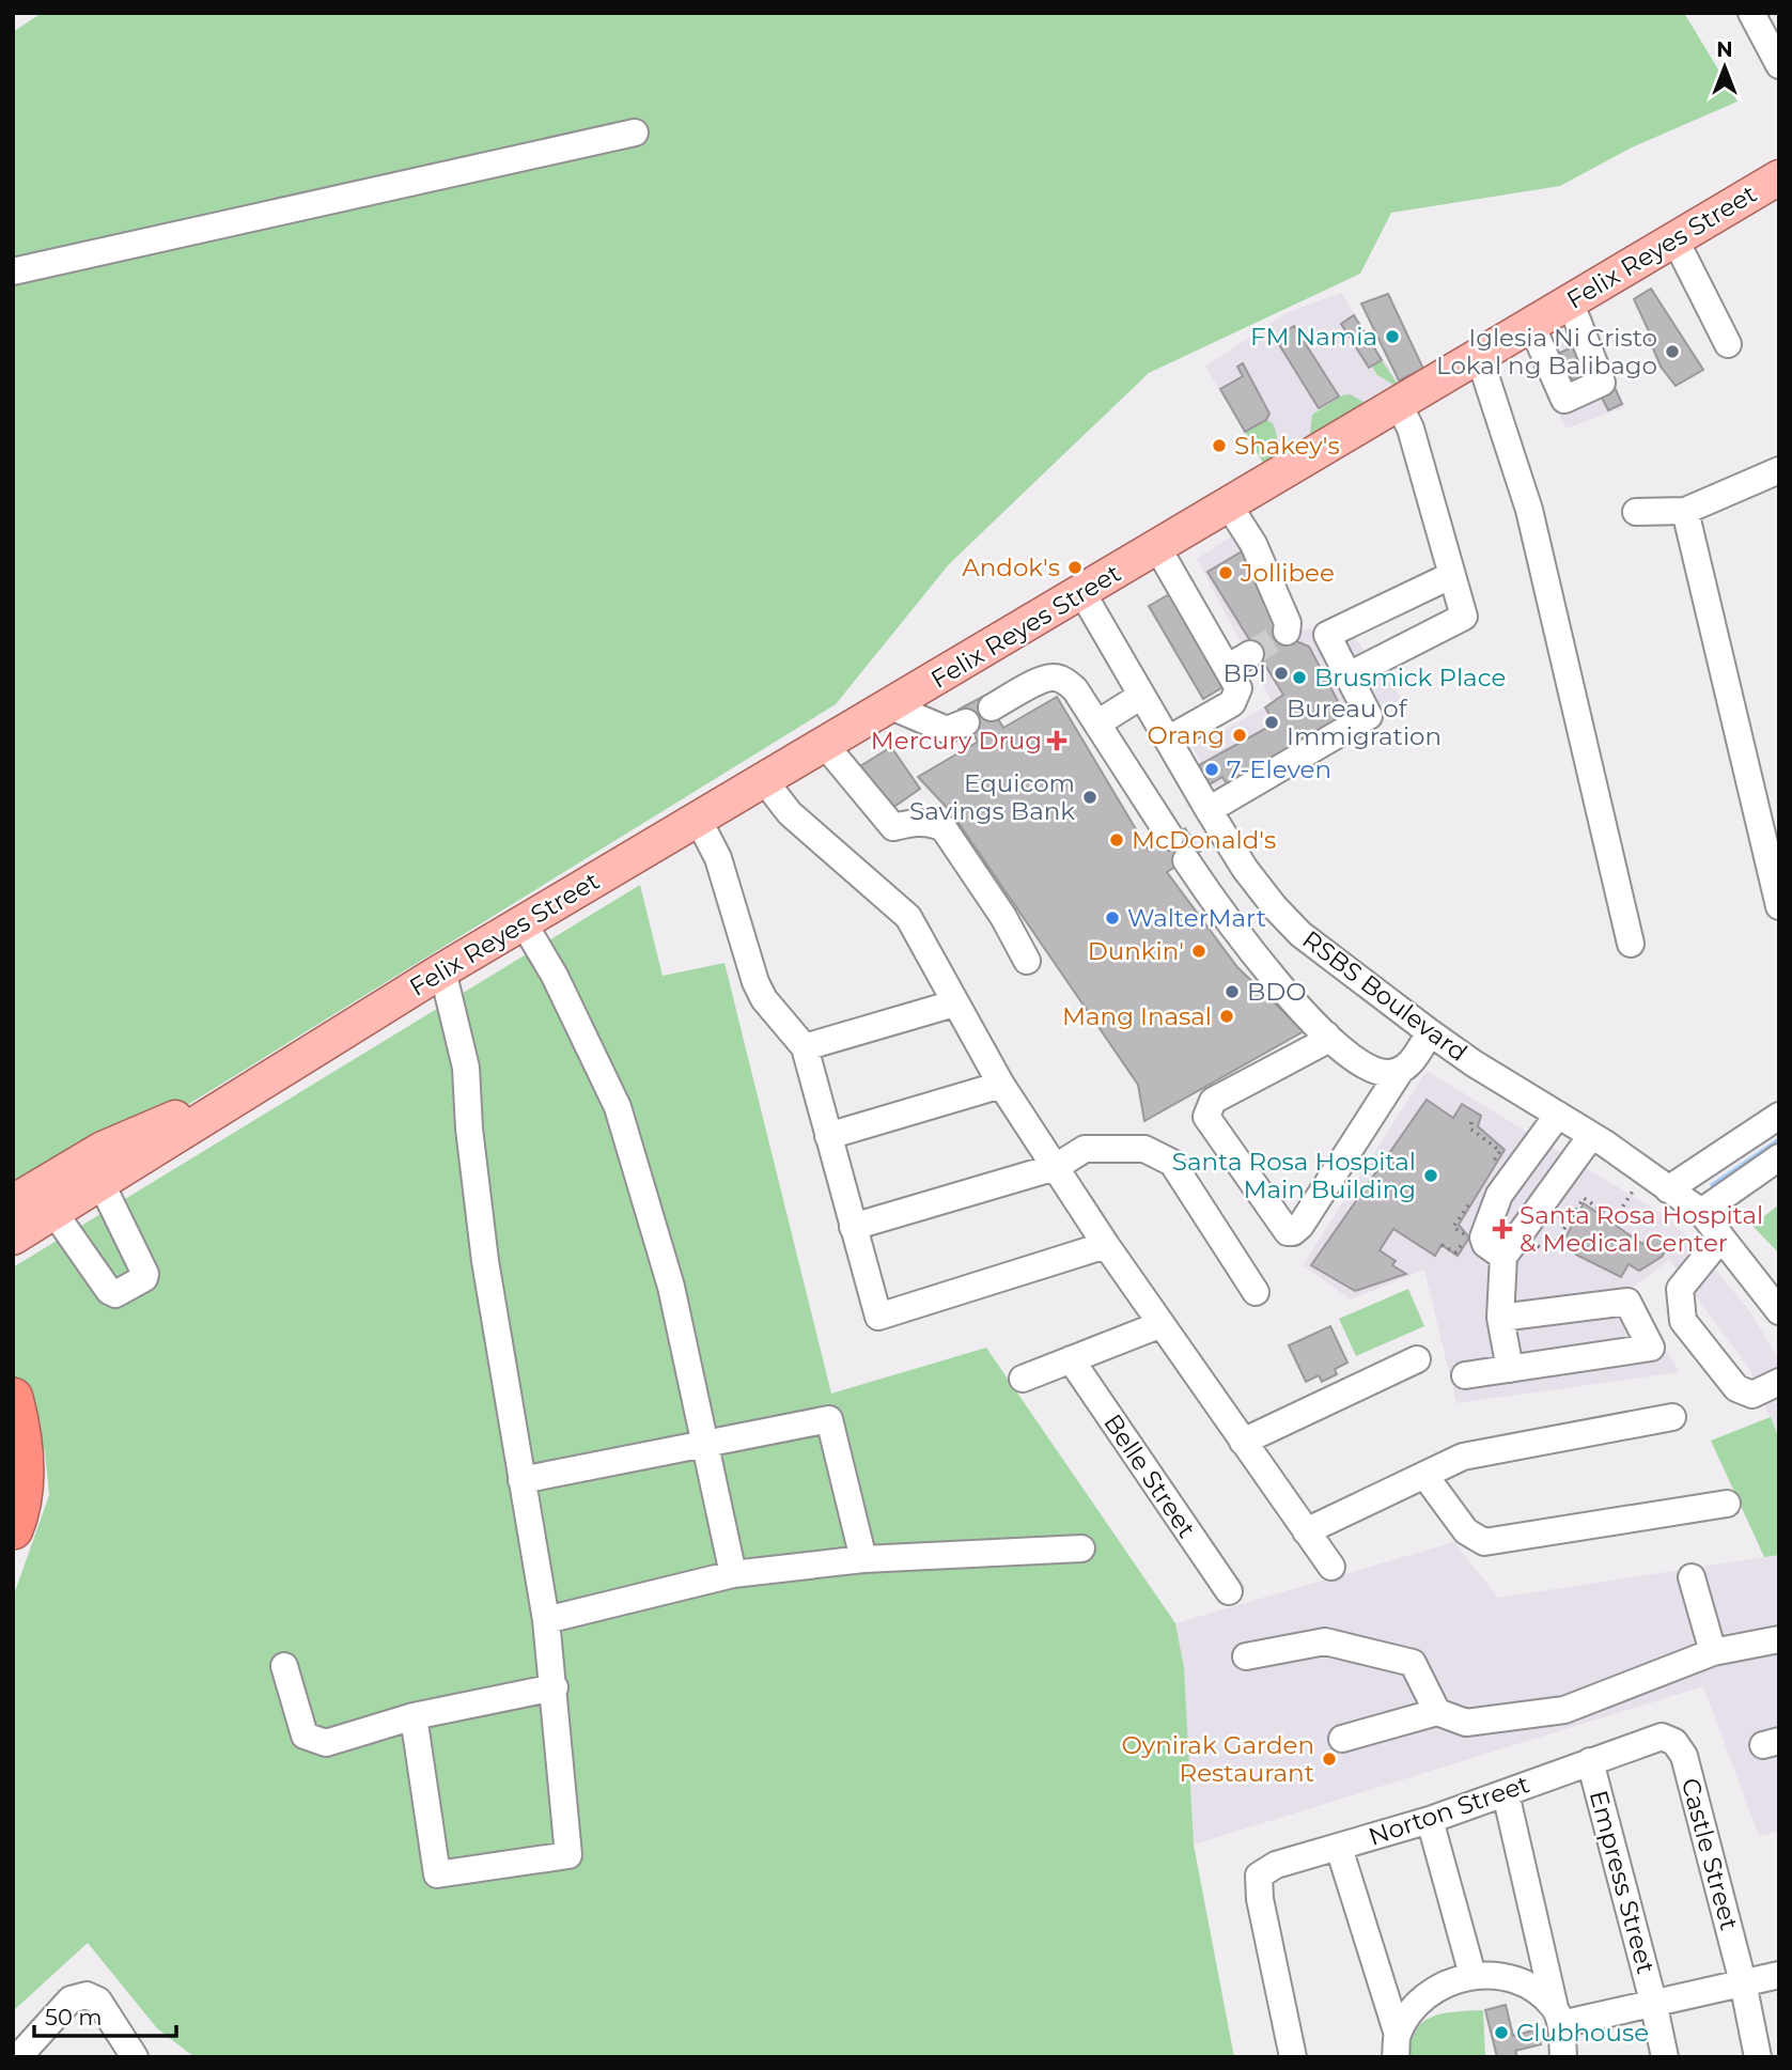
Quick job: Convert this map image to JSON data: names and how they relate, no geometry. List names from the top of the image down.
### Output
{
  "streets": {
    "main road": ["Felix Reyes Street"],
    "street": [
      "RSBS Boulevard",
      "Belle Street",
      "Norton Street",
      "Castle Street",
      "Empress Street"
    ]
  },
  "crossings": [
    ["Felix Reyes Street", "RSBS Boulevard"],
    ["Norton Street", "Castle Street"],
    ["Norton Street", "Empress Street"]
  ],
  "places": {
    "other": [
      "FM Namia",
      "Iglesia Ni Cristo Lokal ng Balibago",
      "Shakey's",
      "Andok's",
      "Jollibee",
      "BPI",
      "Brusmick Place",
      "Bureau of Immigration",
      "Orang",
      "7-Eleven",
      "Equicom Savings Bank",
      "McDonald's",
      "WalterMart",
      "Dunkin'",
      "BDO",
      "Mang Inasal",
      "Santa Rosa Hospital Main Building",
      "Oynirak Garden Restaurant",
      "Clubhouse"
    ],
    "health": ["Mercury Drug", "Santa Rosa Hospital & Medical Center"]
  },
  "scale_bar": "50 m",
  "north": "top"
}
